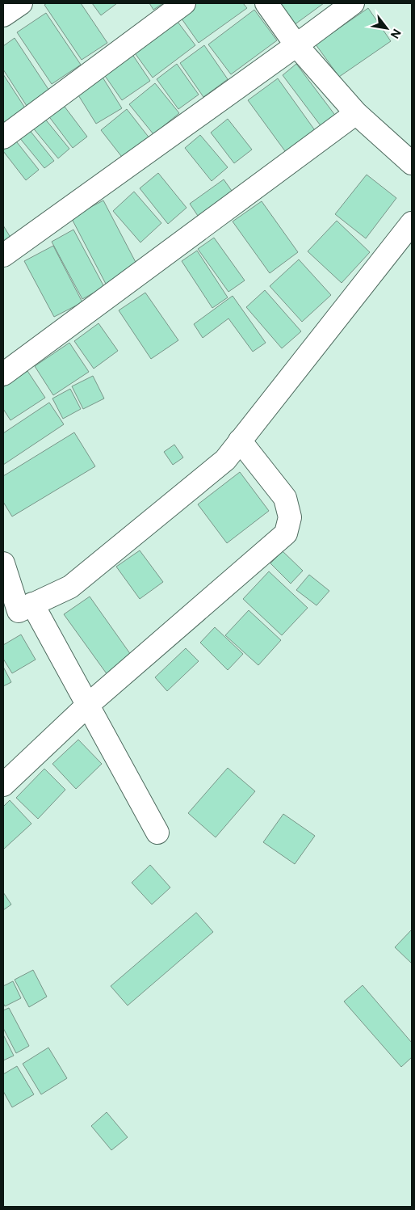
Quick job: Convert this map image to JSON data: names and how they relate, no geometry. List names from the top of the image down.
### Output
{
  "north": "bottom right"
}
